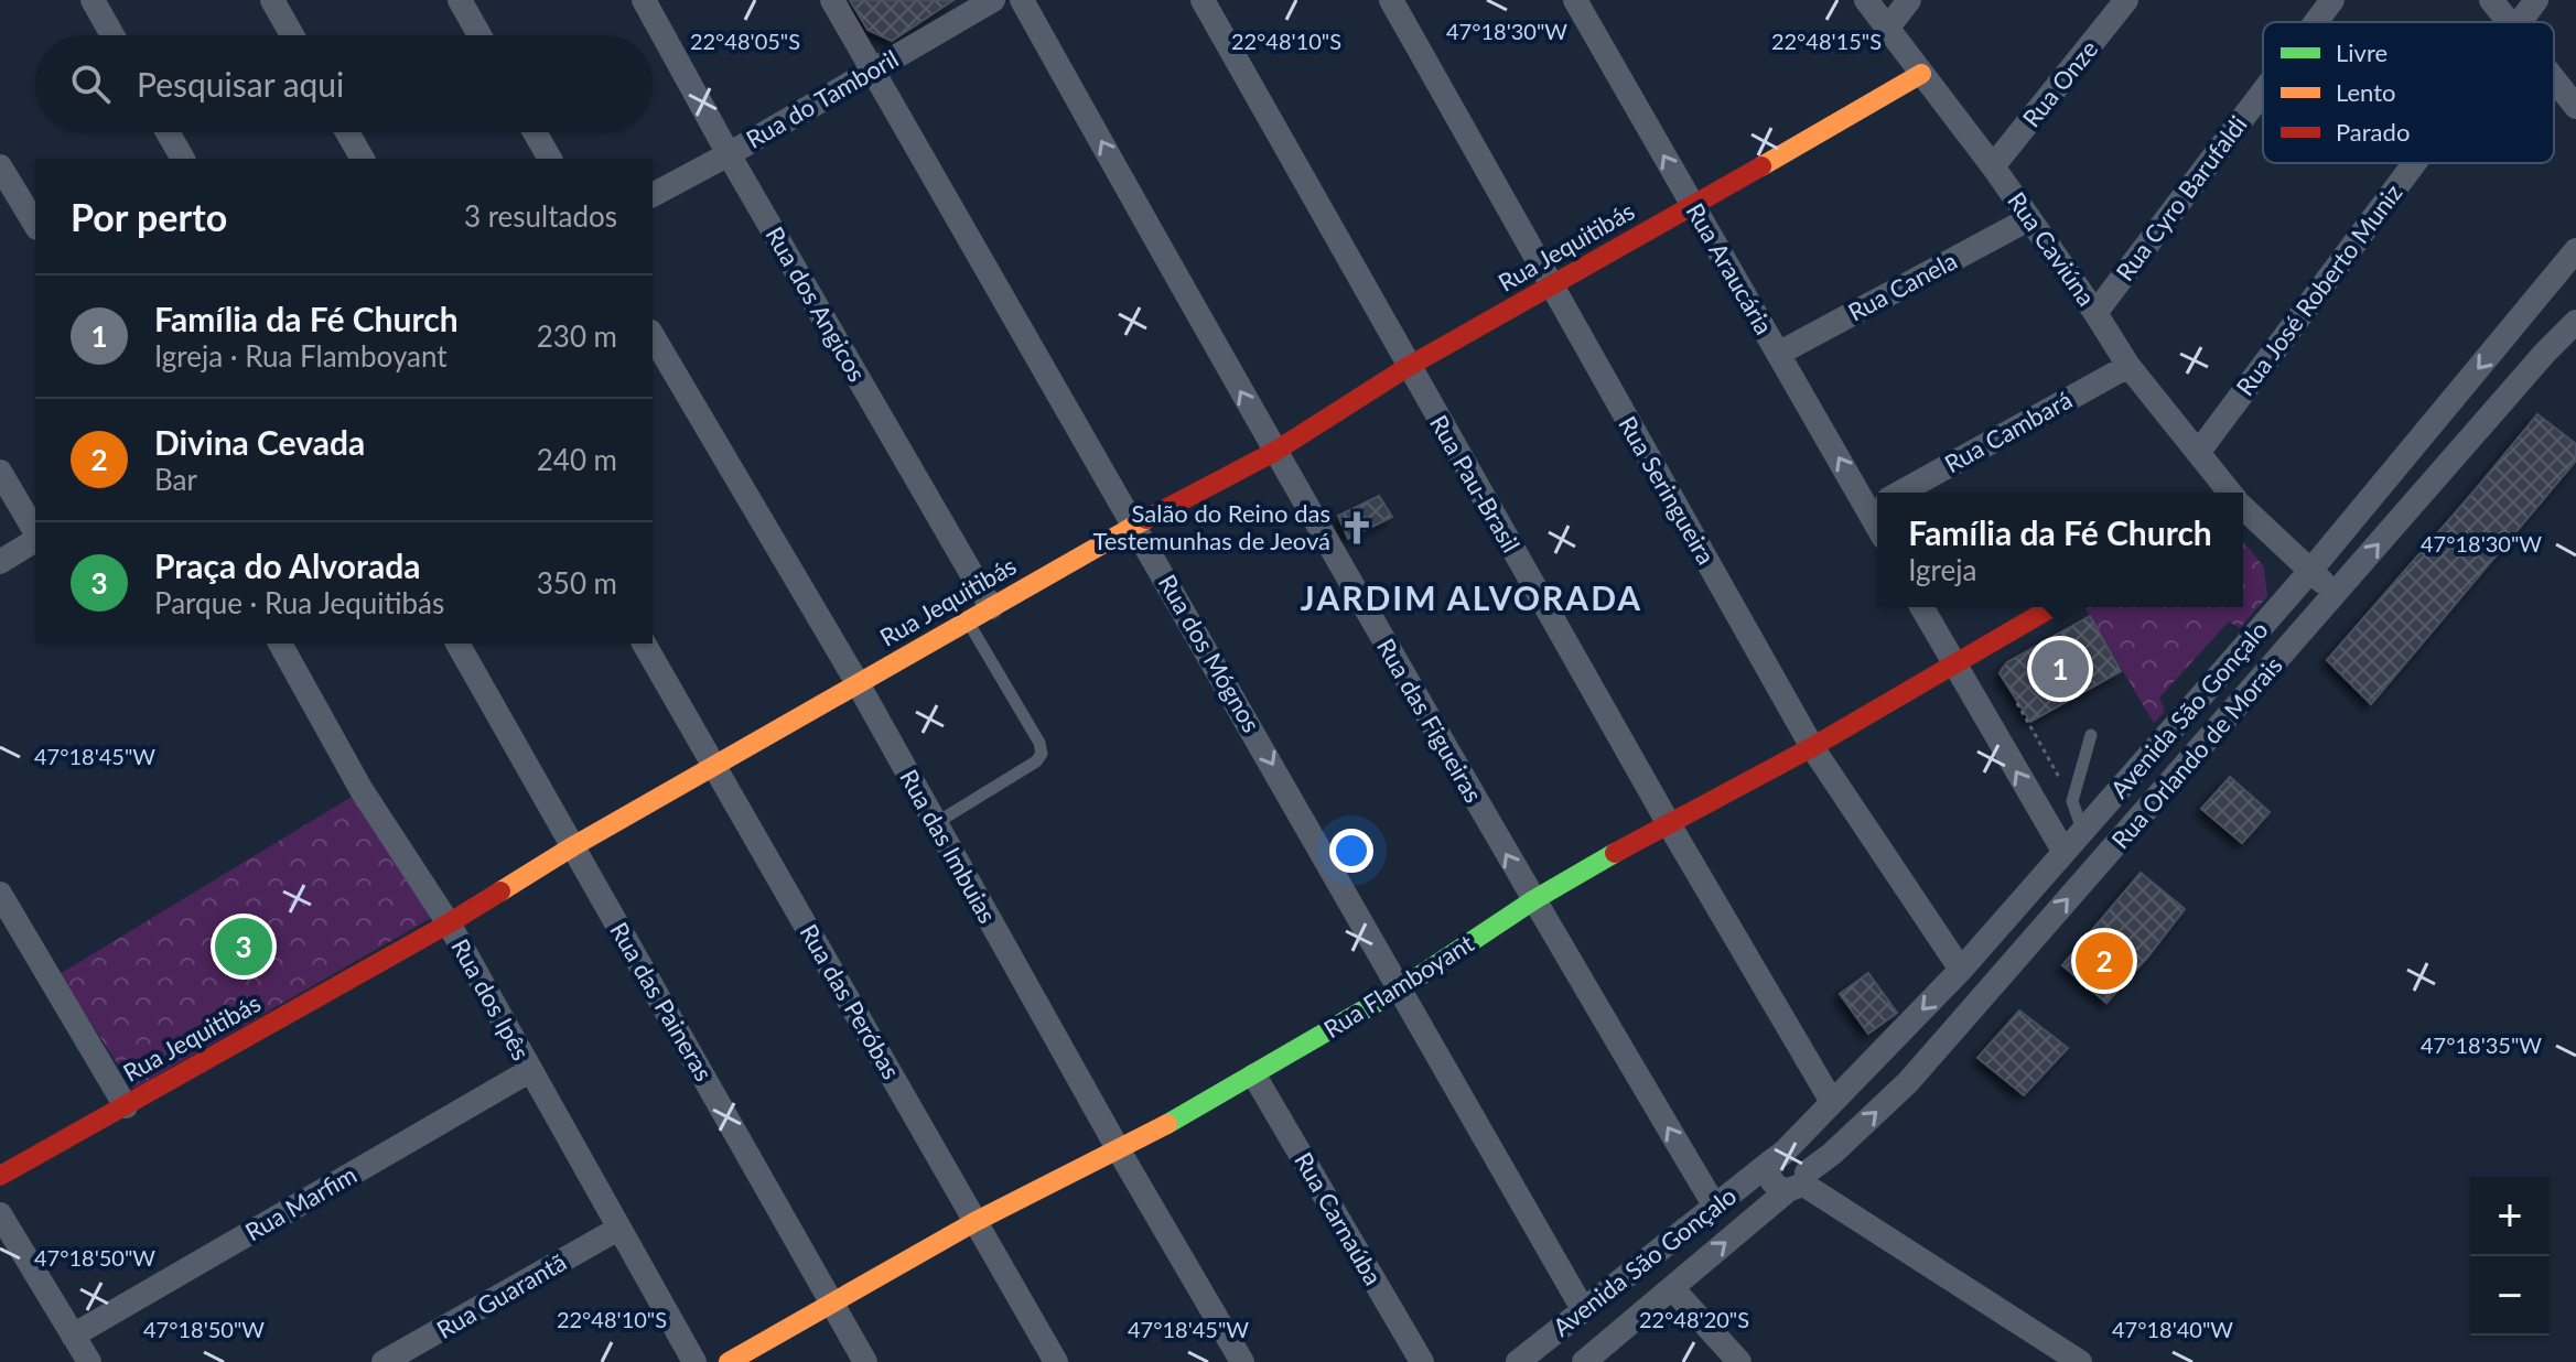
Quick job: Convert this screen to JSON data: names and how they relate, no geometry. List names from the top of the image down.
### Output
{
  "streets": {
    "street": [
      "Rua Onze",
      "Rua do Tamboril",
      "Rua Cyro Barufaldi",
      "Rua Jequitibás",
      "Rua Caviúna",
      "Rua Araucária",
      "Rua Canela",
      "Rua José Roberto Muniz",
      "Rua dos Angicos",
      "Rua Cambará",
      "Rua Pau-Brasil",
      "Rua Seringueira",
      "Rua dos Mógnos",
      "Avenida São Gonçalo",
      "Rua das Figueiras",
      "Rua Orlando de Morais",
      "Rua das Imbuias",
      "Rua Flamboyant",
      "Rua dos Ipês",
      "Rua das Paineras",
      "Rua das Peróbas",
      "Rua Marfim",
      "Rua Carnaúba",
      "Rua Guarantã"
    ]
  },
  "crossings": [
    ["Rua Onze", "Rua Caviúna"],
    ["Rua do Tamboril", "Rua dos Angicos"],
    ["Rua do Tamboril", "Rua dos Mógnos"],
    ["Rua Cyro Barufaldi", "Rua Caviúna"],
    ["Rua Jequitibás", "Rua Caviúna"],
    ["Rua Jequitibás", "Rua Araucária"],
    ["Rua Jequitibás", "Rua dos Angicos"],
    ["Rua Jequitibás", "Rua Pau-Brasil"],
    ["Rua Jequitibás", "Rua Seringueira"],
    ["Rua Jequitibás", "Rua dos Mógnos"],
    ["Rua Jequitibás", "Rua das Figueiras"],
    ["Rua Jequitibás", "Rua das Imbuias"],
    ["Rua Jequitibás", "Rua dos Ipês"],
    ["Rua Jequitibás", "Rua das Paineras"],
    ["Rua Jequitibás", "Rua das Peróbas"],
    ["Rua Caviúna", "Rua Canela"],
    ["Rua Caviúna", "Rua José Roberto Muniz"],
    ["Rua Caviúna", "Rua Cambará"],
    ["Rua Caviúna", "Avenida São Gonçalo"],
    ["Rua Caviúna", "Rua Orlando de Morais"],
    ["Rua Araucária", "Rua Canela"],
    ["Rua Pau-Brasil", "Avenida São Gonçalo"],
    ["Rua Pau-Brasil", "Rua Flamboyant"],
    ["Rua Seringueira", "Avenida São Gonçalo"],
    ["Rua Seringueira", "Rua Flamboyant"],
    ["Rua dos Mógnos", "Avenida São Gonçalo"],
    ["Rua dos Mógnos", "Rua Flamboyant"],
    ["Avenida São Gonçalo", "Rua das Figueiras"],
    ["Avenida São Gonçalo", "Rua Orlando de Morais"],
    ["Rua das Figueiras", "Rua Flamboyant"],
    ["Rua das Imbuias", "Rua Flamboyant"],
    ["Rua Flamboyant", "Rua das Paineras"],
    ["Rua Flamboyant", "Rua das Peróbas"],
    ["Rua Flamboyant", "Rua Carnaúba"],
    ["Rua dos Ipês", "Rua Marfim"],
    ["Rua dos Ipês", "Rua Guarantã"]
  ],
  "one_way": [
    "Rua Araucária",
    "Rua dos Mógnos",
    "Rua das Figueiras",
    "Rua Orlando de Morais"
  ],
  "districts": ["JARDIM ALVORADA"],
  "places": {
    "church": ["Salão do Reino das Testemunhas de Jeová"]
  },
  "legend": ["Livre", "Lento", "Parado"],
  "page": {
    "search": "Pesquisar aqui",
    "heading": ["Por perto", "3 resultados"],
    "list": [
      {
        "mark": "1",
        "name": "Família da Fé Church",
        "note": "Igreja · Rua Flamboyant",
        "value": "230 m"
      },
      {
        "mark": "2",
        "name": "Divina Cevada",
        "note": "Bar",
        "value": "240 m"
      },
      {
        "mark": "3",
        "name": "Praça do Alvorada",
        "note": "Parque · Rua Jequitibás",
        "value": "350 m"
      }
    ],
    "popup": ["Família da Fé Church", "Igreja"],
    "pins": ["1", "3", "2"],
    "map_buttons": ["+", "−"]
  },
  "coordinates": [
    "47°18'30\"W",
    "22°48'05\"S",
    "22°48'10\"S",
    "22°48'15\"S",
    "47°18'45\"W",
    "47°18'35\"W",
    "47°18'50\"W",
    "22°48'20\"S",
    "47°18'40\"W"
  ]
}
